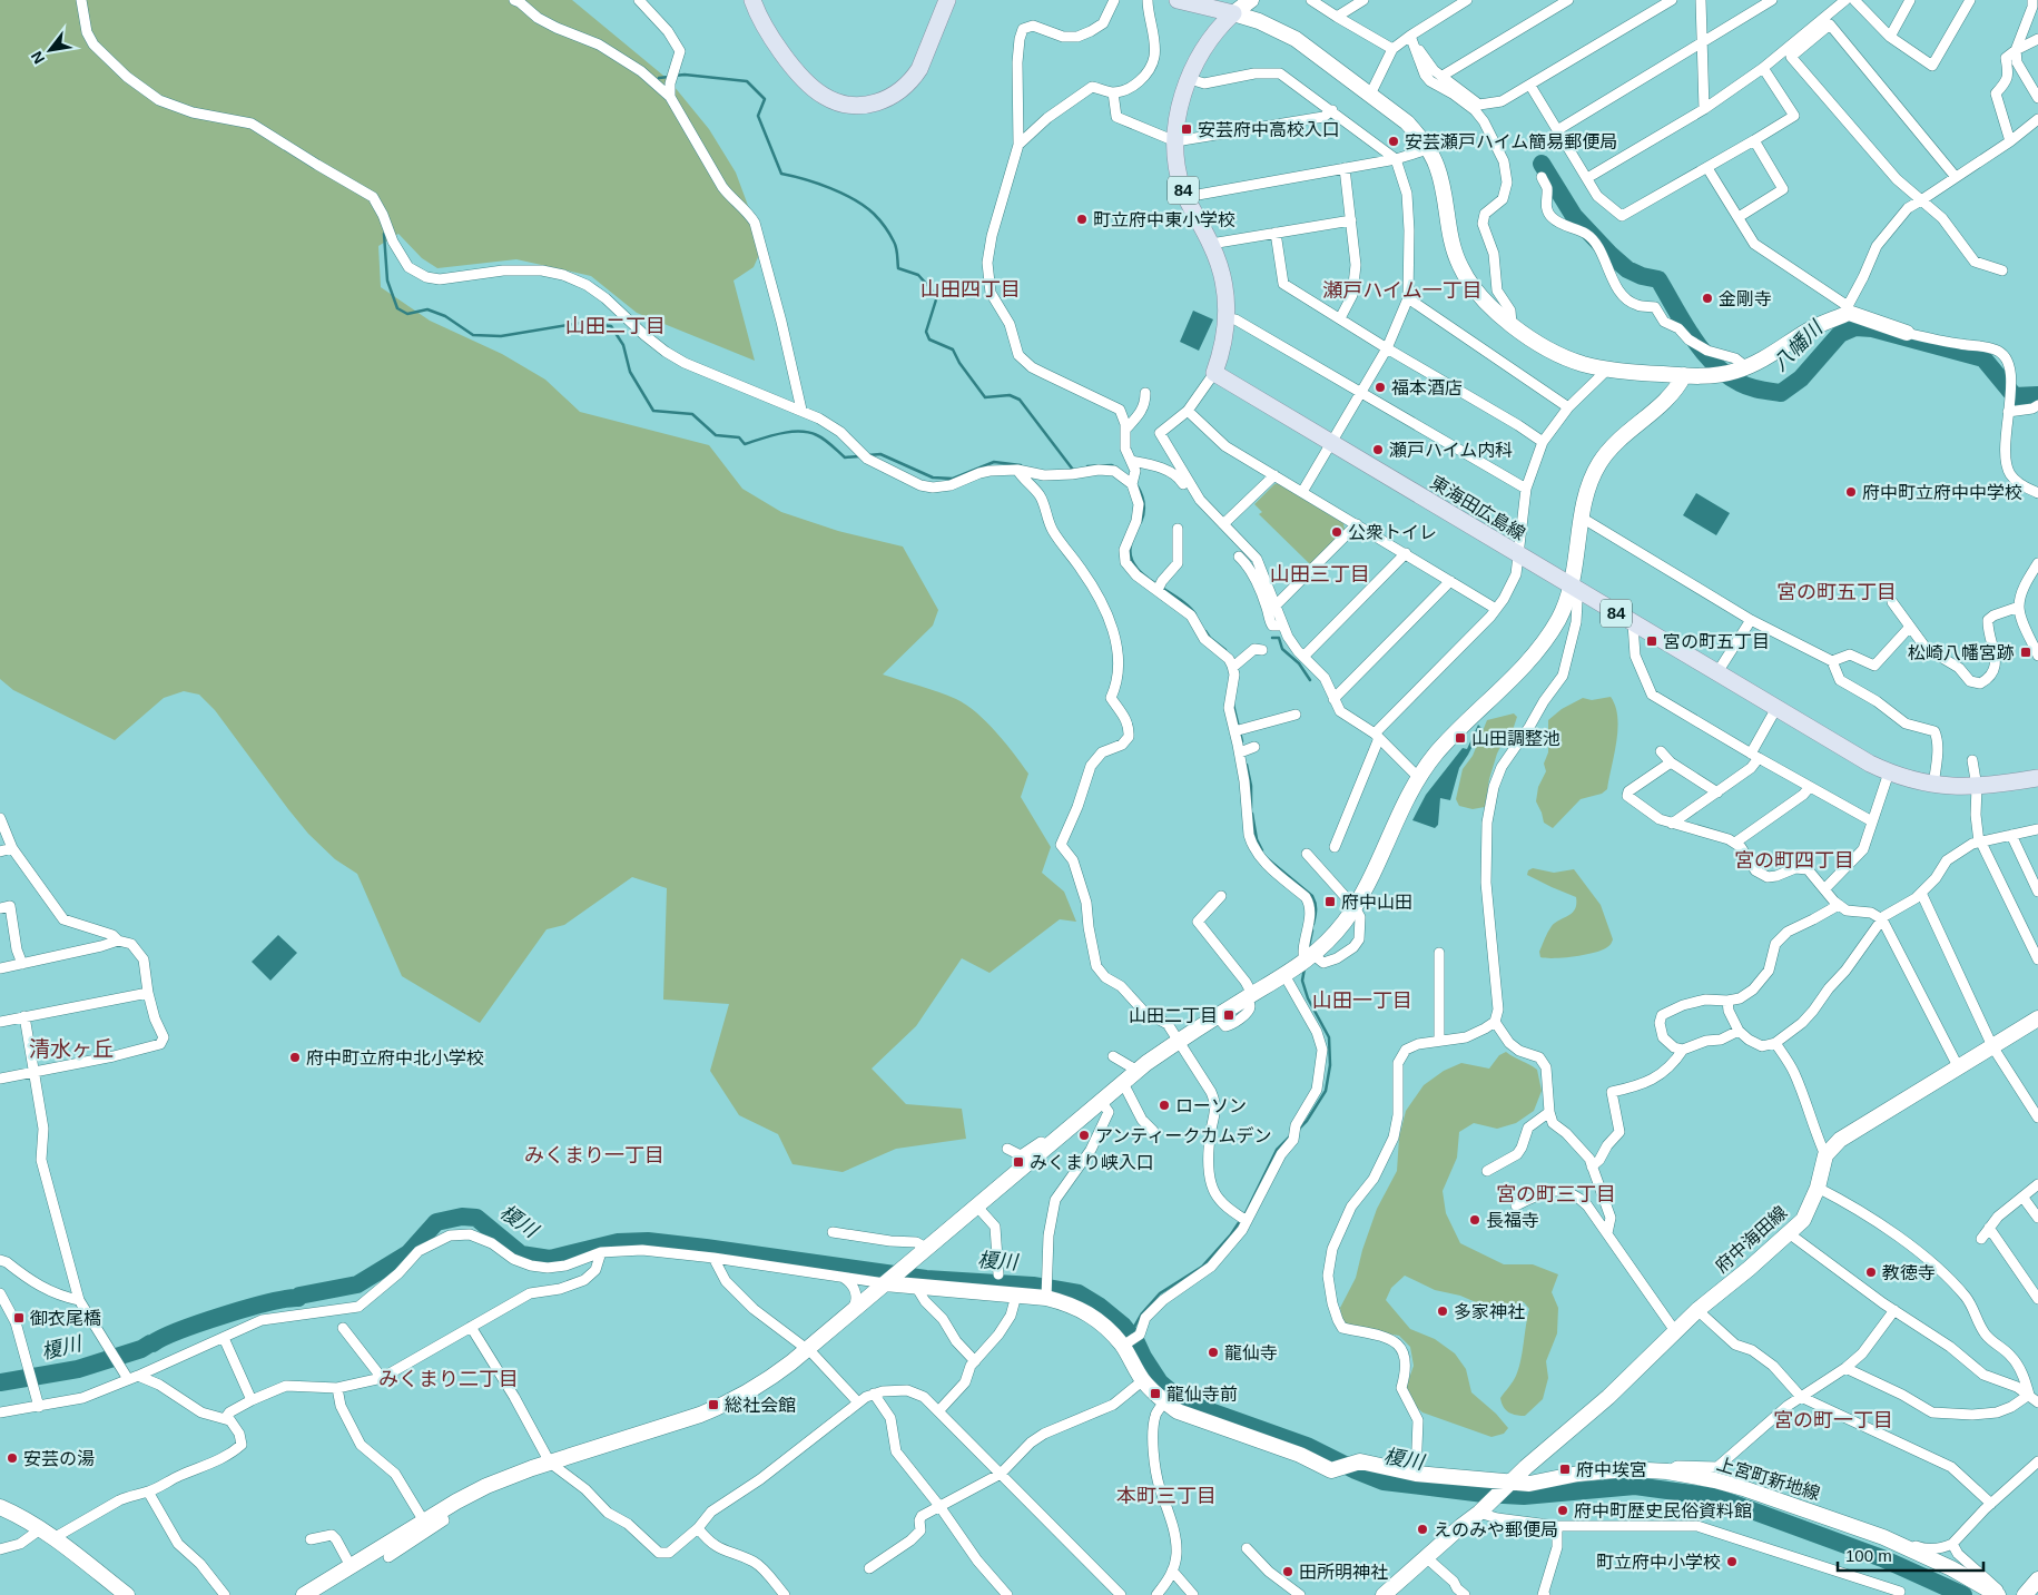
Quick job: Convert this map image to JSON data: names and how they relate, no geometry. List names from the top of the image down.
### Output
{
  "streets": {
    "main road": ["84", "東海田広島線"],
    "street": ["府中海田線", "上宮町新地線"]
  },
  "crossings": [
    ["84", "東海田広島線"],
    ["府中海田線", "上宮町新地線"]
  ],
  "districts": [
    "山田四丁目",
    "瀬戸ハイム一丁目",
    "山田二丁目",
    "山田三丁目",
    "宮の町五丁目",
    "宮の町四丁目",
    "山田一丁目",
    "清水ヶ丘",
    "みくまり一丁目",
    "宮の町三丁目",
    "みくまり二丁目",
    "宮の町一丁目",
    "本町三丁目"
  ],
  "water": ["八幡川", "榎川"],
  "places": {
    "transit": [
      "安芸府中高校入口",
      "宮の町五丁目",
      "松崎八幡宮跡",
      "山田調整池",
      "府中山田",
      "山田二丁目",
      "みくまり峡入口",
      "御衣尾橋",
      "龍仙寺前",
      "総社会館",
      "府中埃宮"
    ],
    "other": [
      "安芸瀬戸ハイム簡易郵便局",
      "町立府中東小学校",
      "金剛寺",
      "福本酒店",
      "瀬戸ハイム内科",
      "府中町立府中中学校",
      "公衆トイレ",
      "府中町立府中北小学校",
      "ローソン",
      "アンティークカムデン",
      "長福寺",
      "教徳寺",
      "多家神社",
      "龍仙寺",
      "安芸の湯",
      "府中町歴史民俗資料館",
      "えのみや郵便局",
      "町立府中小学校",
      "田所明神社"
    ]
  },
  "scale_bar": "100 m",
  "north": "bottom left"
}
